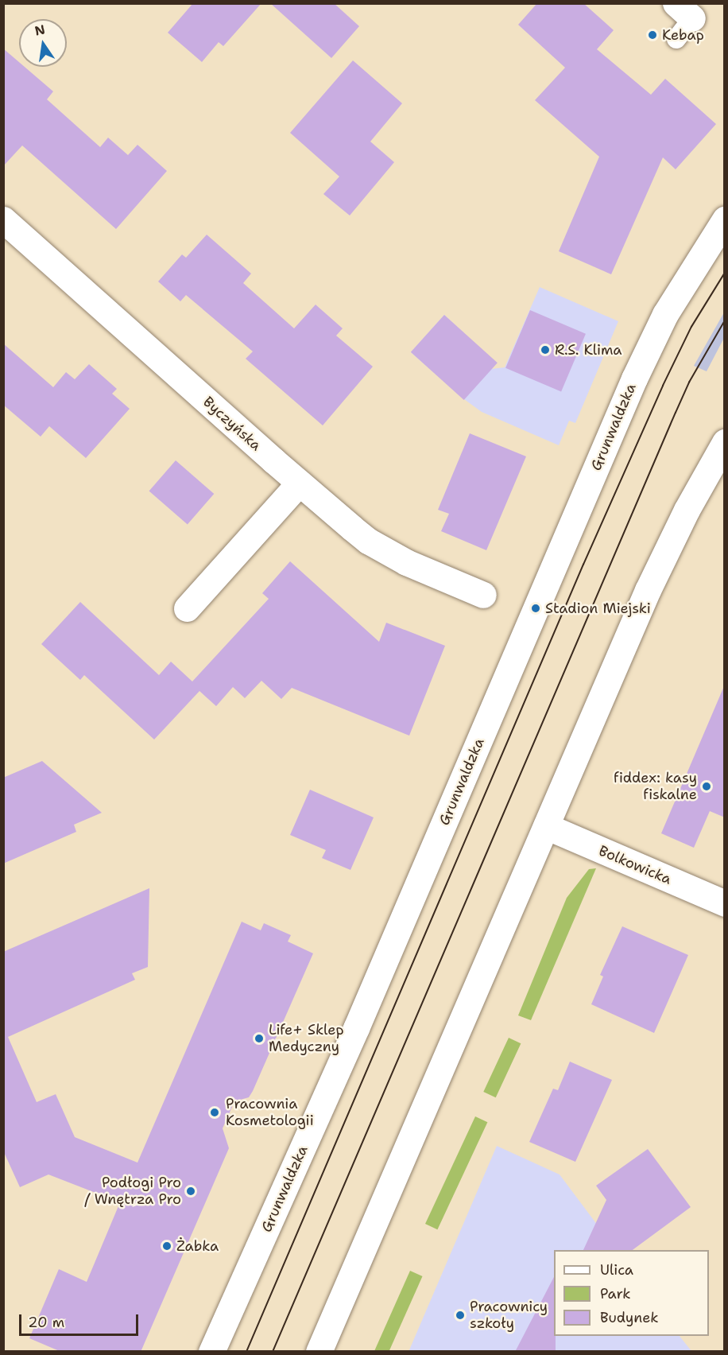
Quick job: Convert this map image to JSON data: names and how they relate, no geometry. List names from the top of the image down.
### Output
{
  "streets": {
    "street": ["Byczyńska", "Grunwaldzka", "Bolkowicka"]
  },
  "places": [
    "Kebap",
    "R.S. Klima",
    "Stadion Miejski",
    "fiddex: kasy fiskalne",
    "Life+ Sklep Medyczny",
    "Pracownia Kosmetologii",
    "Podłogi Pro / Wnętrza Pro",
    "Żabka",
    "Pracownicy szkoły"
  ],
  "legend": ["Ulica", "Park", "Budynek"],
  "scale_bar": "20 m",
  "north": "top"
}
